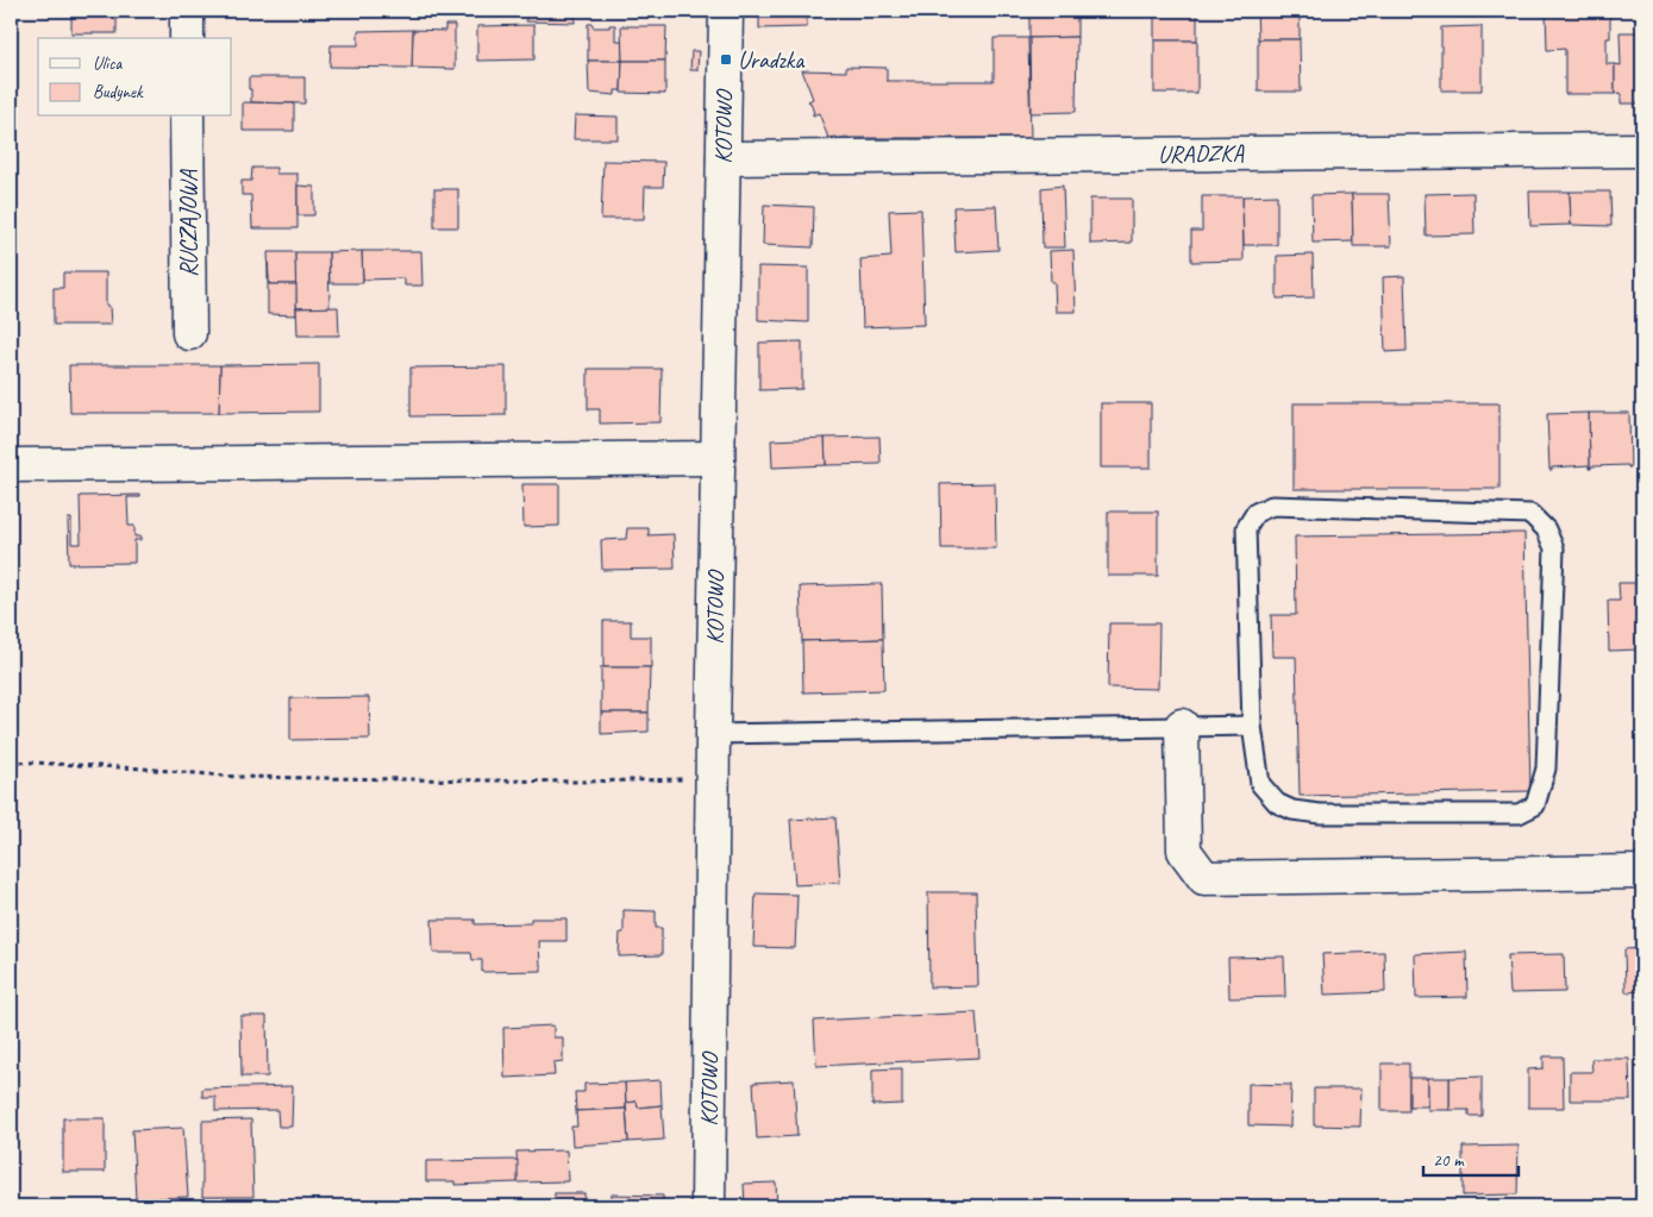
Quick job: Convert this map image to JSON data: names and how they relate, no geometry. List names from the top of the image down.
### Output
{
  "streets": {
    "street": ["KOTOWO", "URADZKA", "RUCZAJOWA"]
  },
  "crossings": [
    ["KOTOWO", "URADZKA"]
  ],
  "places": {
    "transit": ["Uradzka"]
  },
  "legend": ["Ulica", "Budynek"],
  "scale_bar": "20 m"
}
